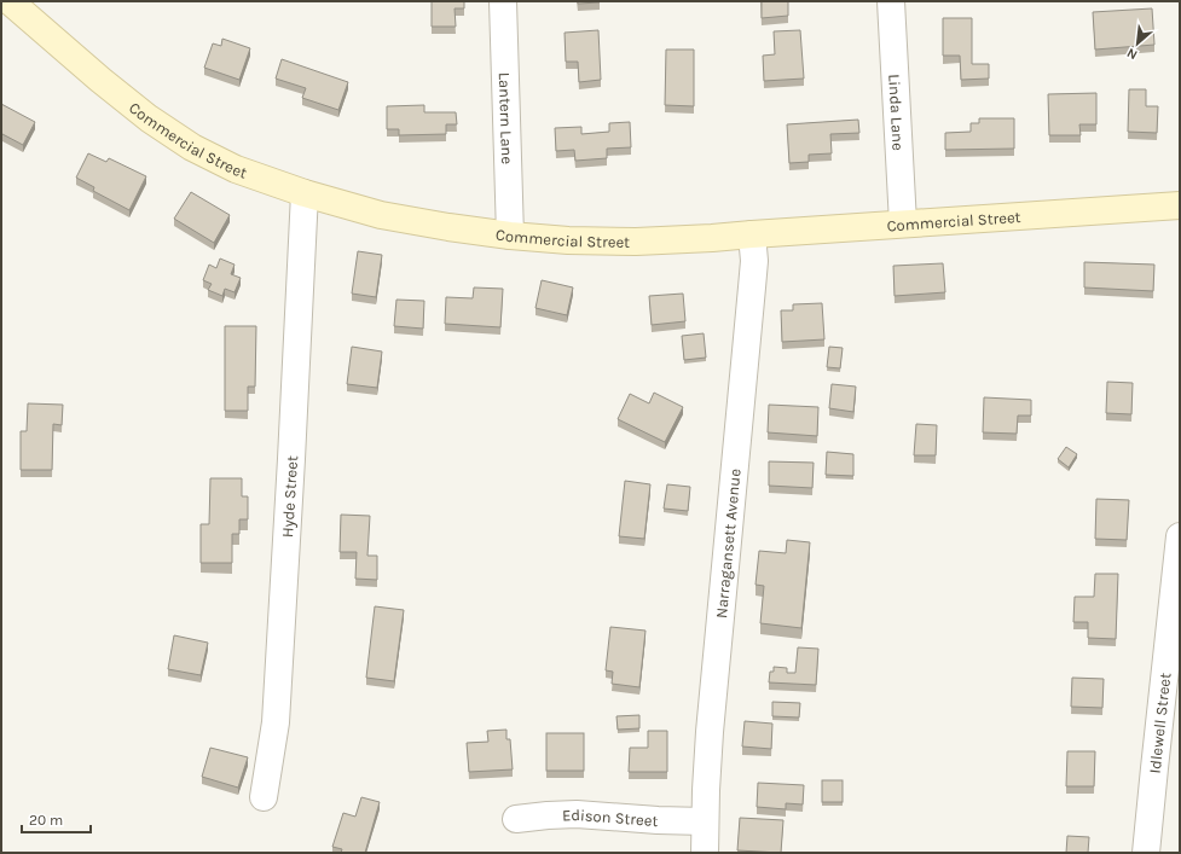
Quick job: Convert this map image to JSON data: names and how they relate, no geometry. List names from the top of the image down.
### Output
{
  "streets": {
    "main road": ["Commercial Street"],
    "street": [
      "Linda Lane",
      "Lantern Lane",
      "Hyde Street",
      "Narragansett Avenue",
      "Idlewell Street",
      "Edison Street"
    ]
  },
  "crossings": [
    ["Linda Lane", "Commercial Street"],
    ["Lantern Lane", "Commercial Street"],
    ["Commercial Street", "Hyde Street"],
    ["Commercial Street", "Narragansett Avenue"],
    ["Narragansett Avenue", "Edison Street"]
  ],
  "scale_bar": "20 m",
  "north": "bottom left"
}
